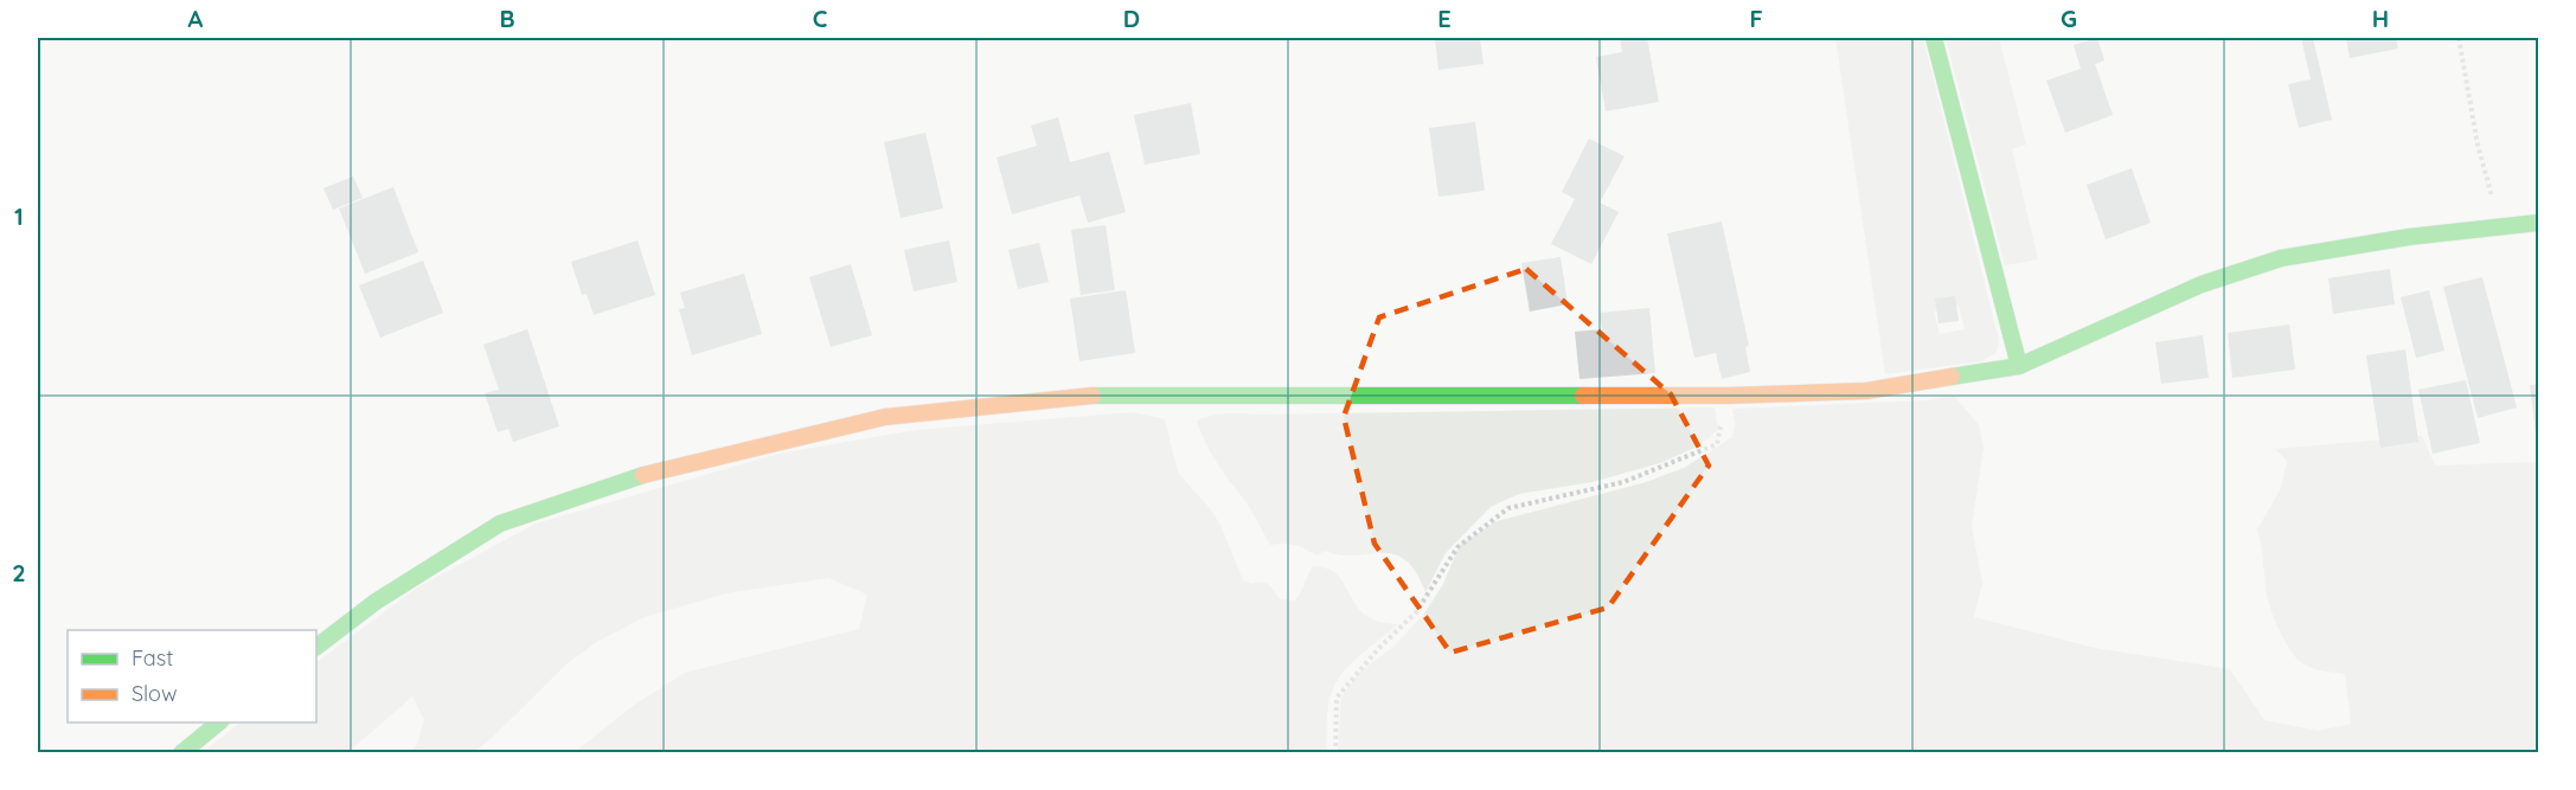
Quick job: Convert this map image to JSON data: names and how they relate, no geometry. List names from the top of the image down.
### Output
{
  "legend": ["Fast", "Slow"],
  "grid": {
    "columns": [
      "A",
      "B",
      "C",
      "D",
      "E",
      "F",
      "G",
      "H"
    ],
    "rows": ["1", "2"]
  }
}
